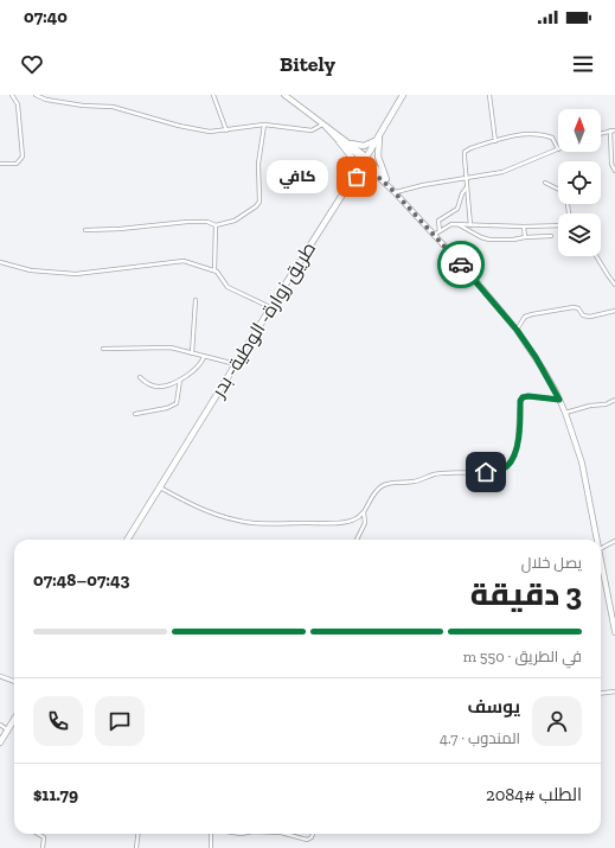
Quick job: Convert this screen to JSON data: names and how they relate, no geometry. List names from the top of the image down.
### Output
{
  "streets": {
    "highway": ["طريق زوارة- الوطية- بدر"]
  },
  "places": ["كافي"],
  "north": "top",
  "page": {
    "status": "07:40",
    "header": "Bitely",
    "bubble": "كافي",
    "heading": ["3 دقيقة", "يصل خلال", "07:43–07:48"],
    "panel": [
      "يوسف",
      "المندوب · 4.7",
      "الطلب #2084",
      "$11.79"
    ],
    "bar": "في الطريق · 550 m"
  }
}
